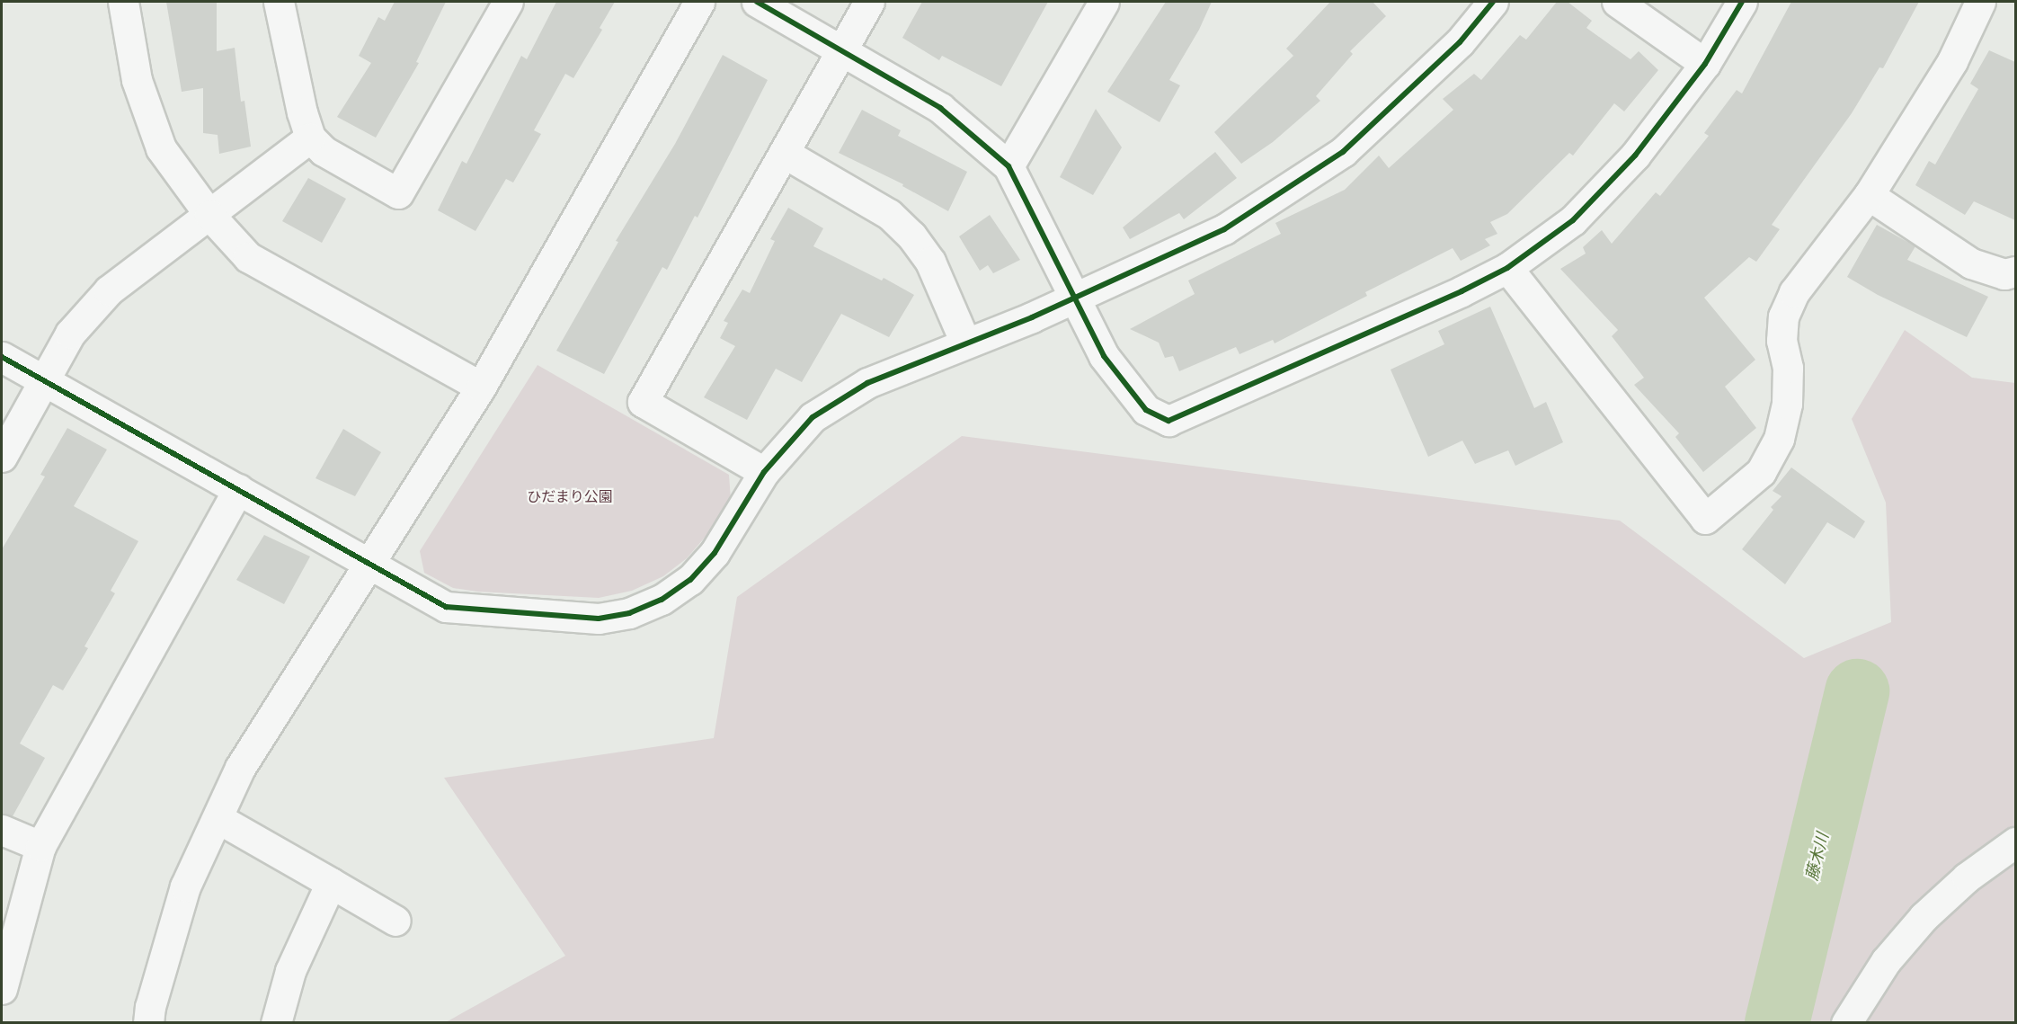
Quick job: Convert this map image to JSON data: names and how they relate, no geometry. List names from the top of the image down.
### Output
{
  "water": ["藤木川"],
  "parks": ["ひだまり公園"]
}
